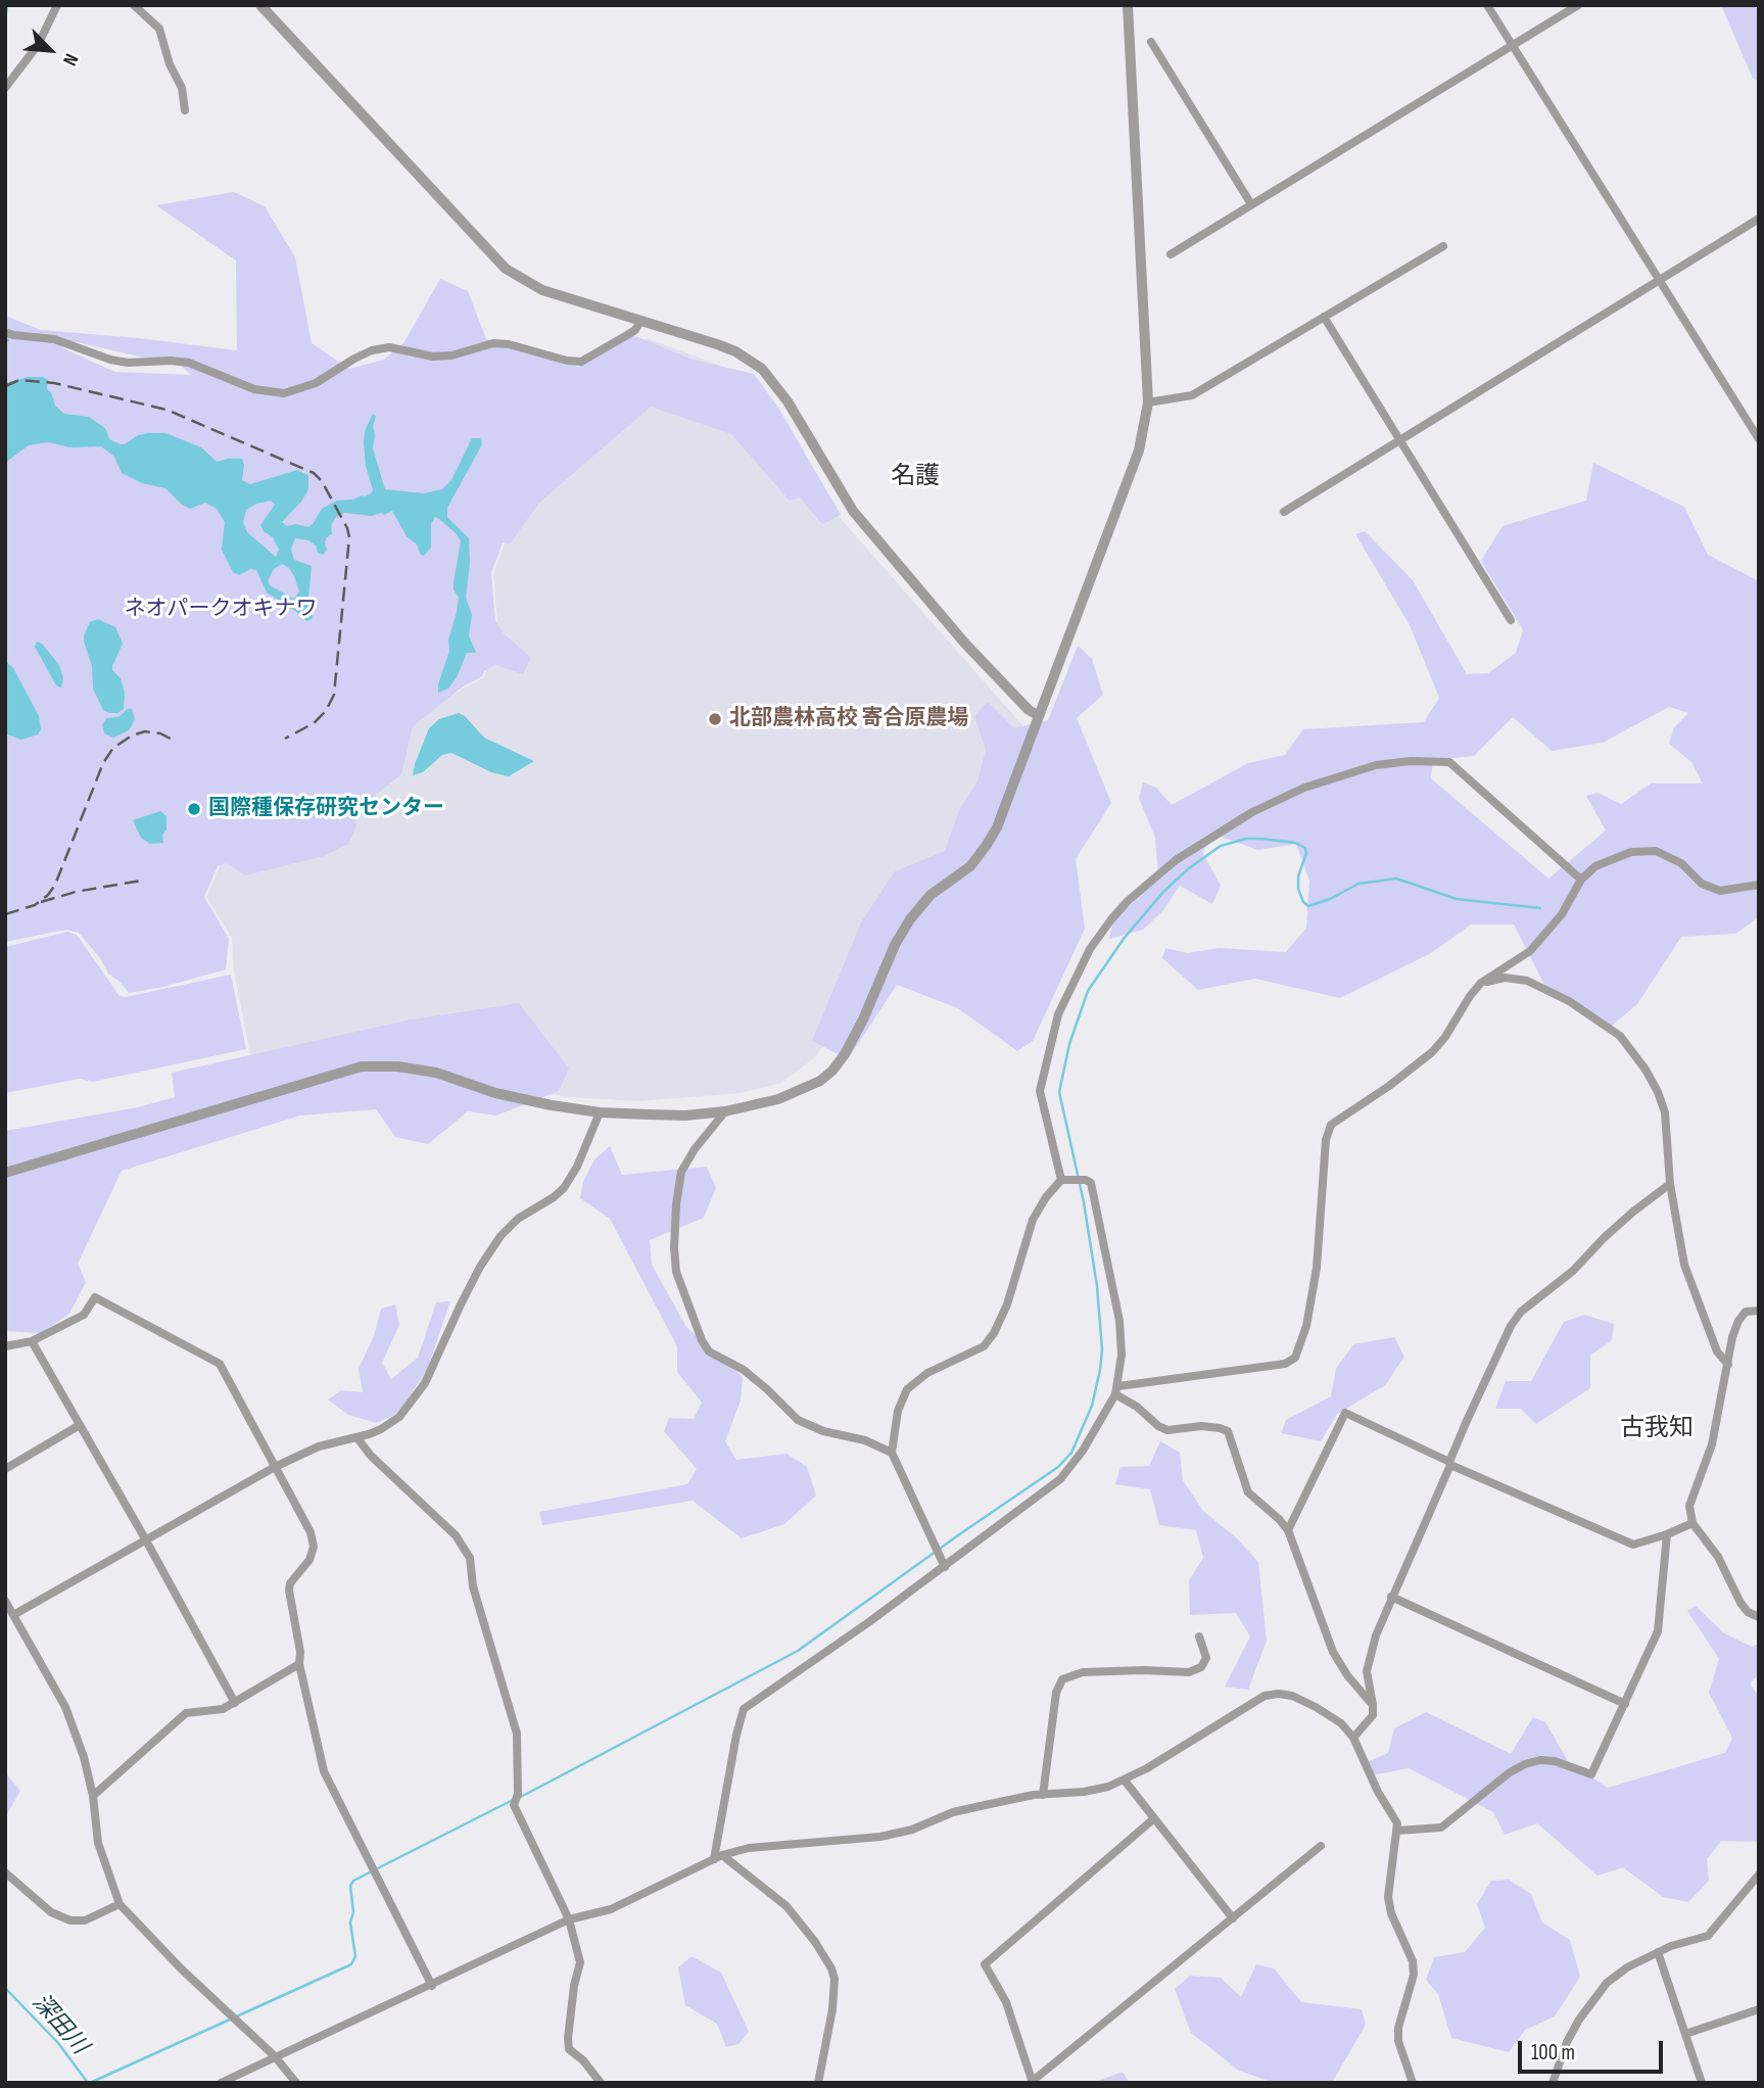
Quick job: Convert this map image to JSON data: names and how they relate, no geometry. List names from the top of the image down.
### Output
{
  "districts": ["名護", "古我知"],
  "water": ["深田川"],
  "parks": ["ネオパークオキナワ"],
  "places": ["北部農林高校 寄合原農場", "国際種保存研究センター"],
  "scale_bar": "100 m",
  "north": "bottom right"
}
